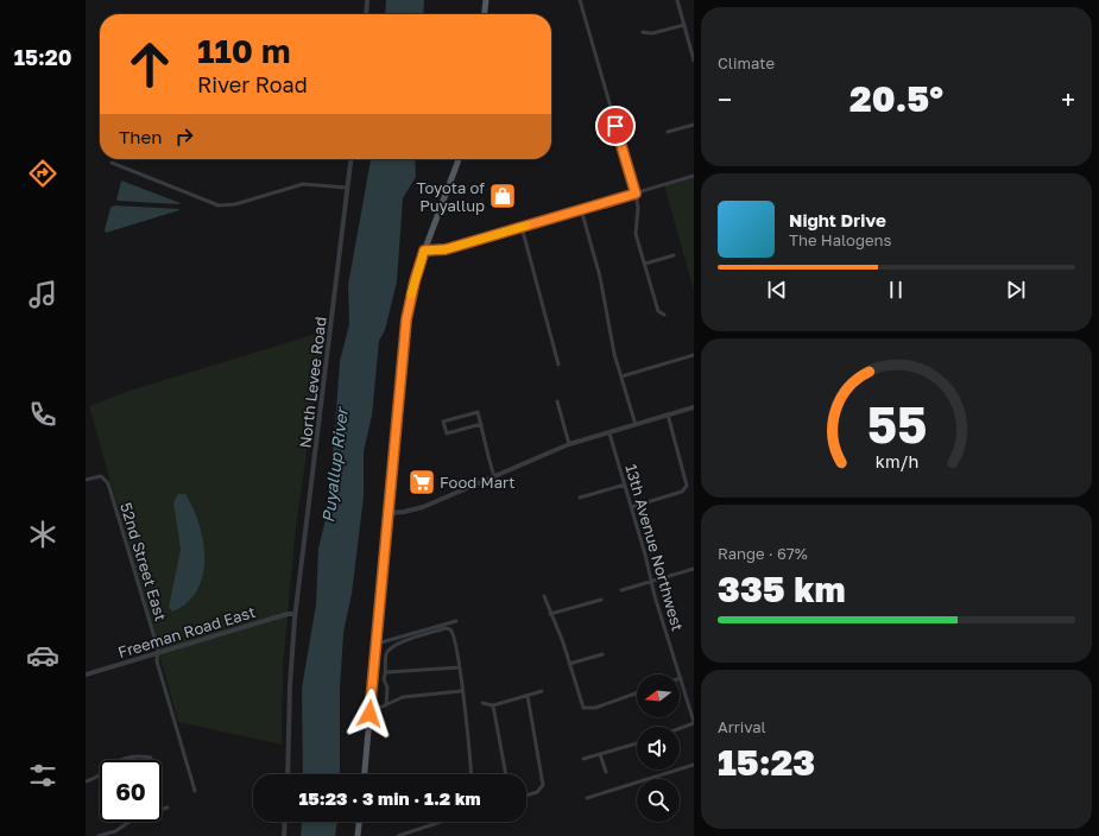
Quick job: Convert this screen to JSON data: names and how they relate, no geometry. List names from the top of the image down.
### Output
{
  "streets": {
    "street": [
      "North Levee Road",
      "13th Avenue Northwest",
      "52nd Street East",
      "Freeman Road East"
    ]
  },
  "crossings": [
    ["North Levee Road", "Freeman Road East"],
    ["52nd Street East", "Freeman Road East"]
  ],
  "water": ["Puyallup River"],
  "places": {
    "shop": ["Toyota of Puyallup"],
    "supermarket": ["Food Mart"]
  },
  "north": "left",
  "page": {
    "tabs": "15:20",
    "tile": [
      "Climate",
      ["Range · 67%", "335 km"],
      ["Arrival", "15:23"]
    ],
    "turn": ["110 m", "River Road"],
    "heat": ["−", "20.5°", "+"],
    "then": "Then",
    "song": ["Night Drive", "The Halogens"],
    "limit": "60",
    "trip": "15:23 · 3 min · 1.2 km",
    "gauge": ["55", "km/h"]
  }
}
